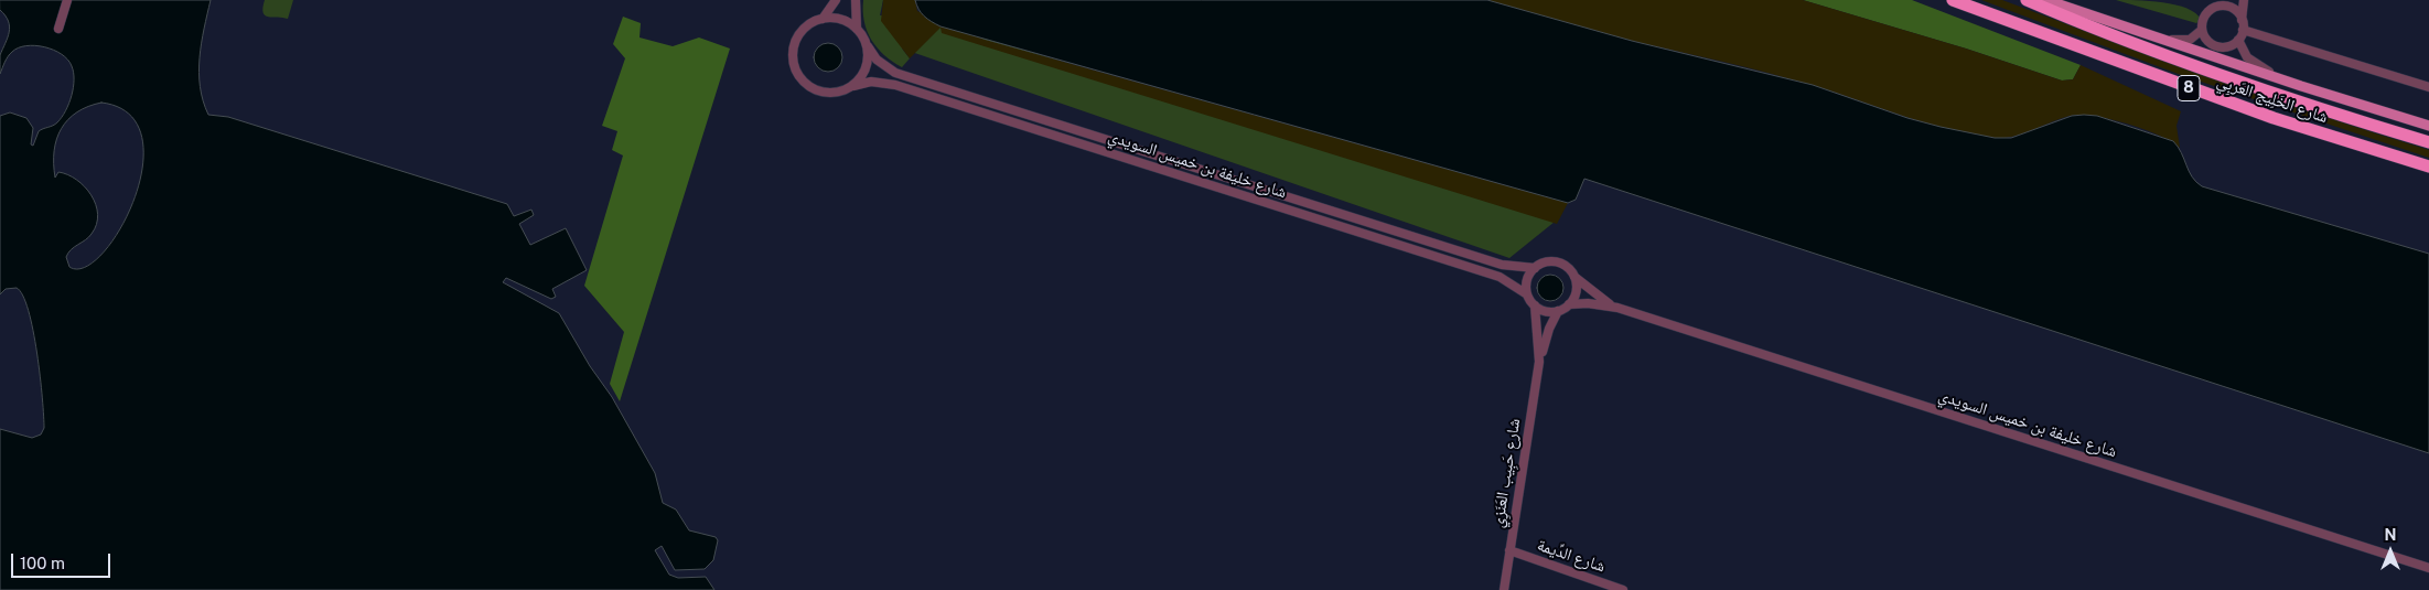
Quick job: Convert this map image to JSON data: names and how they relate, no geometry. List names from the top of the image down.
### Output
{
  "streets": {
    "highway": ["8", "شارع الخَلِيج العَربِي"],
    "street": ["شارع خليفة بن خميس السويدي", "شارع حَبِيب العَنَزِي", "شارع الدِّيمة"]
  },
  "crossings": [
    ["شارع خليفة بن خميس السويدي", "شارع حَبِيب العَنَزِي"],
    ["شارع حَبِيب العَنَزِي", "شارع الدِّيمة"]
  ],
  "scale_bar": "100 m",
  "north": "top"
}
